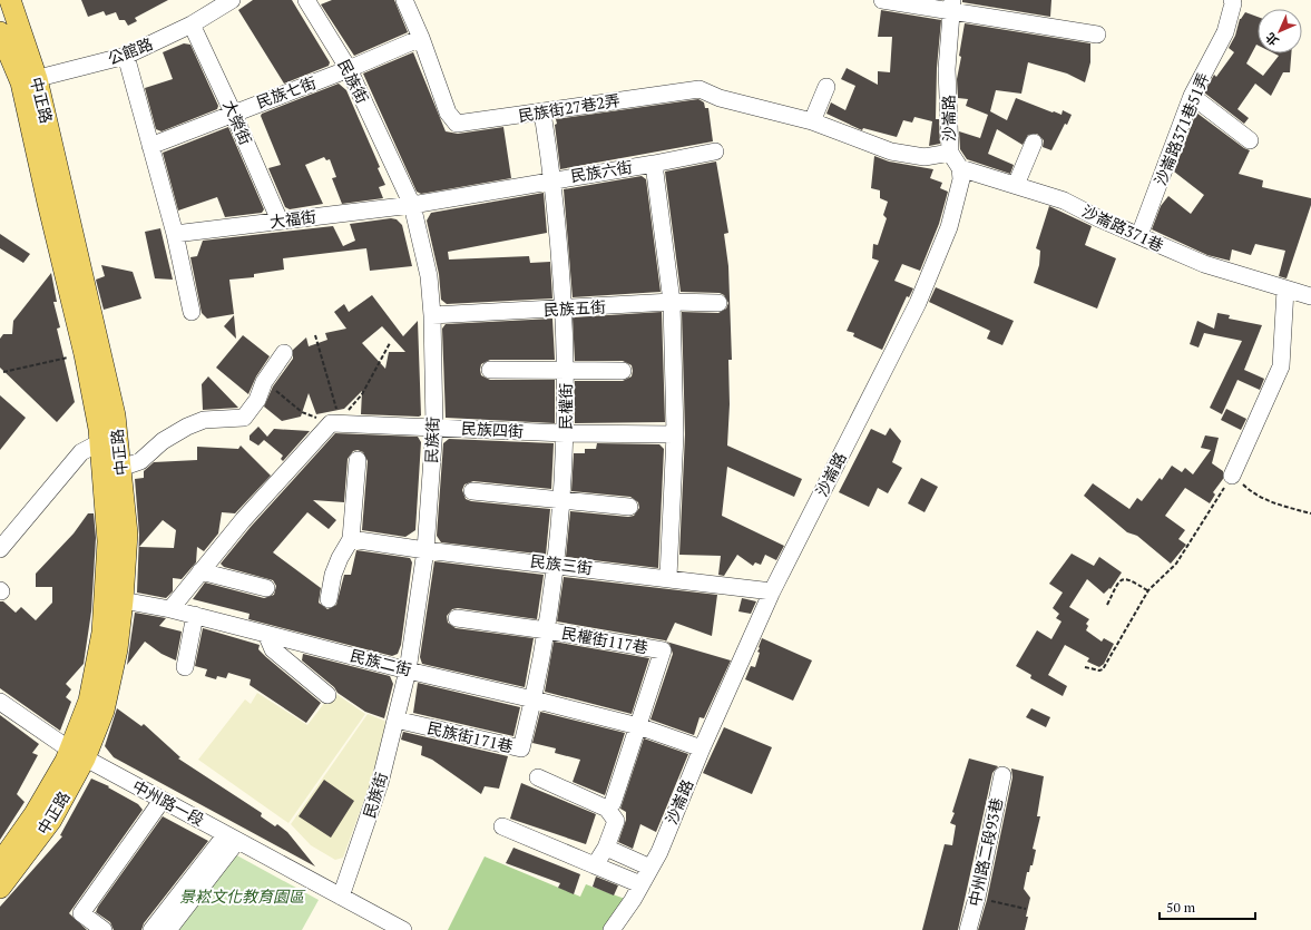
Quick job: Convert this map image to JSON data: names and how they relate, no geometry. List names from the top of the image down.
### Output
{
  "streets": {
    "main road": ["中正路"],
    "street": [
      "公館路",
      "民族街",
      "民族七街",
      "民族街27巷2弄",
      "沙崙路",
      "大榮街",
      "沙崙路371巷51弄",
      "民族六街",
      "大福街",
      "沙崙路371巷",
      "民族五街",
      "民權街",
      "民族四街",
      "民族三街",
      "民權街117巷",
      "民族二街",
      "民族街171巷",
      "中州路一段",
      "中州路二段93巷"
    ]
  },
  "crossings": [
    ["公館路", "中正路"],
    ["公館路", "大榮街"],
    ["民族街", "民族七街"],
    ["民族街", "民族六街"],
    ["民族街", "大福街"],
    ["民族街", "民族五街"],
    ["民族街", "民族四街"],
    ["民族街", "民族三街"],
    ["民族街", "民族二街"],
    ["民族街", "民族街171巷"],
    ["民族街", "中州路一段"],
    ["民族七街", "民族街27巷2弄"],
    ["民族七街", "大榮街"],
    ["中正路", "民族二街"],
    ["中正路", "中州路一段"],
    ["民族街27巷2弄", "沙崙路"],
    ["民族街27巷2弄", "民權街"],
    ["沙崙路", "沙崙路371巷"],
    ["沙崙路", "民族三街"],
    ["沙崙路", "民族二街"],
    ["大榮街", "大福街"],
    ["沙崙路371巷51弄", "沙崙路371巷"],
    ["民族六街", "大福街"],
    ["民族六街", "民族五街"],
    ["民族六街", "民權街"],
    ["民族六街", "民族四街"],
    ["民族五街", "民權街"],
    ["民權街", "民族四街"],
    ["民權街", "民族三街"],
    ["民權街", "民權街117巷"],
    ["民權街", "民族二街"],
    ["民權街", "民族街171巷"],
    ["民權街117巷", "民族二街"],
    ["民族二街", "民族街171巷"]
  ],
  "parks": ["景崧文化教育園區"],
  "scale_bar": "50 m",
  "north": "bottom left"
}
